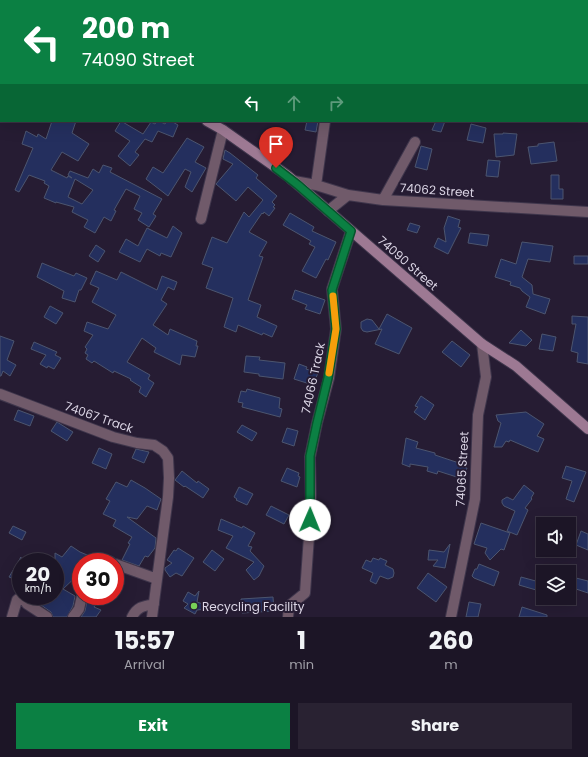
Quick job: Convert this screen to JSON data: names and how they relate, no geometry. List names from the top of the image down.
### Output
{
  "streets": {
    "street": [
      "74062 Street",
      "74090 Street",
      "74066 Track",
      "74067 Track",
      "74065 Street"
    ]
  },
  "crossings": [
    ["74062 Street", "74090 Street"],
    ["74090 Street", "74066 Track"],
    ["74090 Street", "74065 Street"]
  ],
  "places": ["Recycling Facility"],
  "page": {
    "turn": ["200 m", "74090 Street"],
    "speed": "20 km/h",
    "limit": "30",
    "eta": [
      "15:57",
      "Arrival",
      "1",
      "min",
      "260",
      "m"
    ],
    "buttons": ["Exit", "Share"]
  }
}
